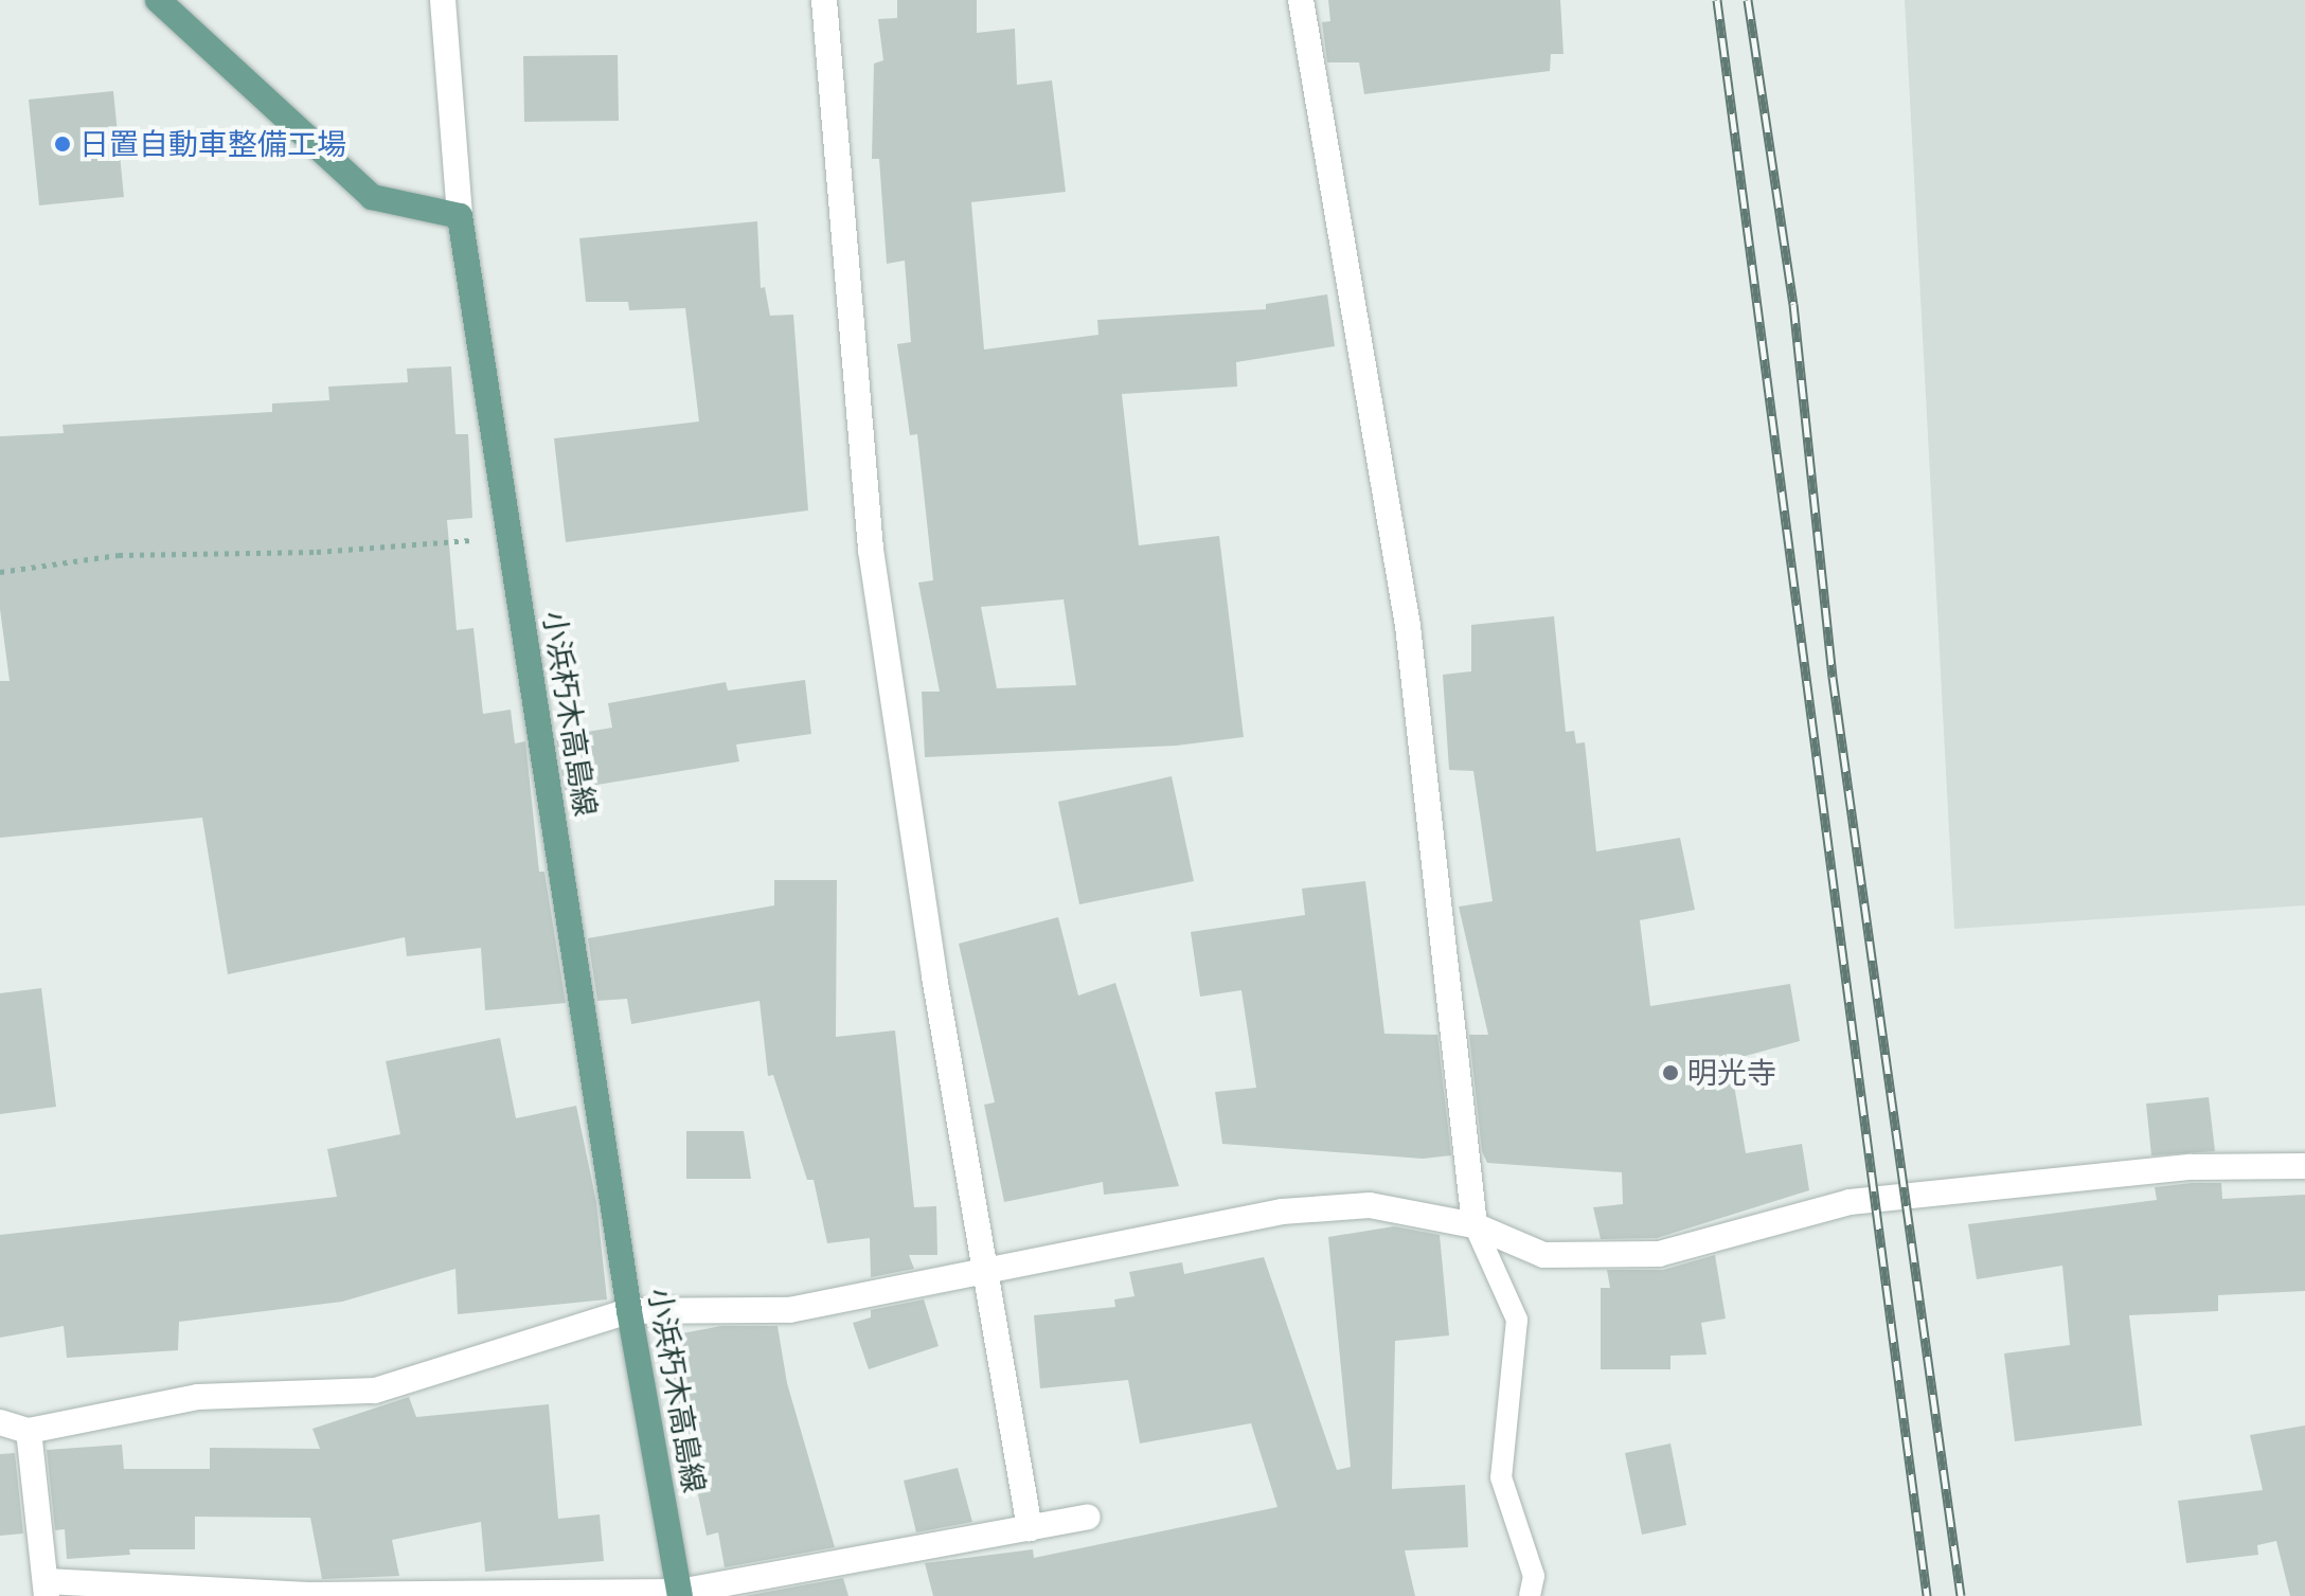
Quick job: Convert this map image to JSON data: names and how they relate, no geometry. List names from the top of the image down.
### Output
{
  "streets": {
    "main road": ["小浜朽木高島線"]
  },
  "places": ["日置自動車整備工場", "明光寺"]
}
